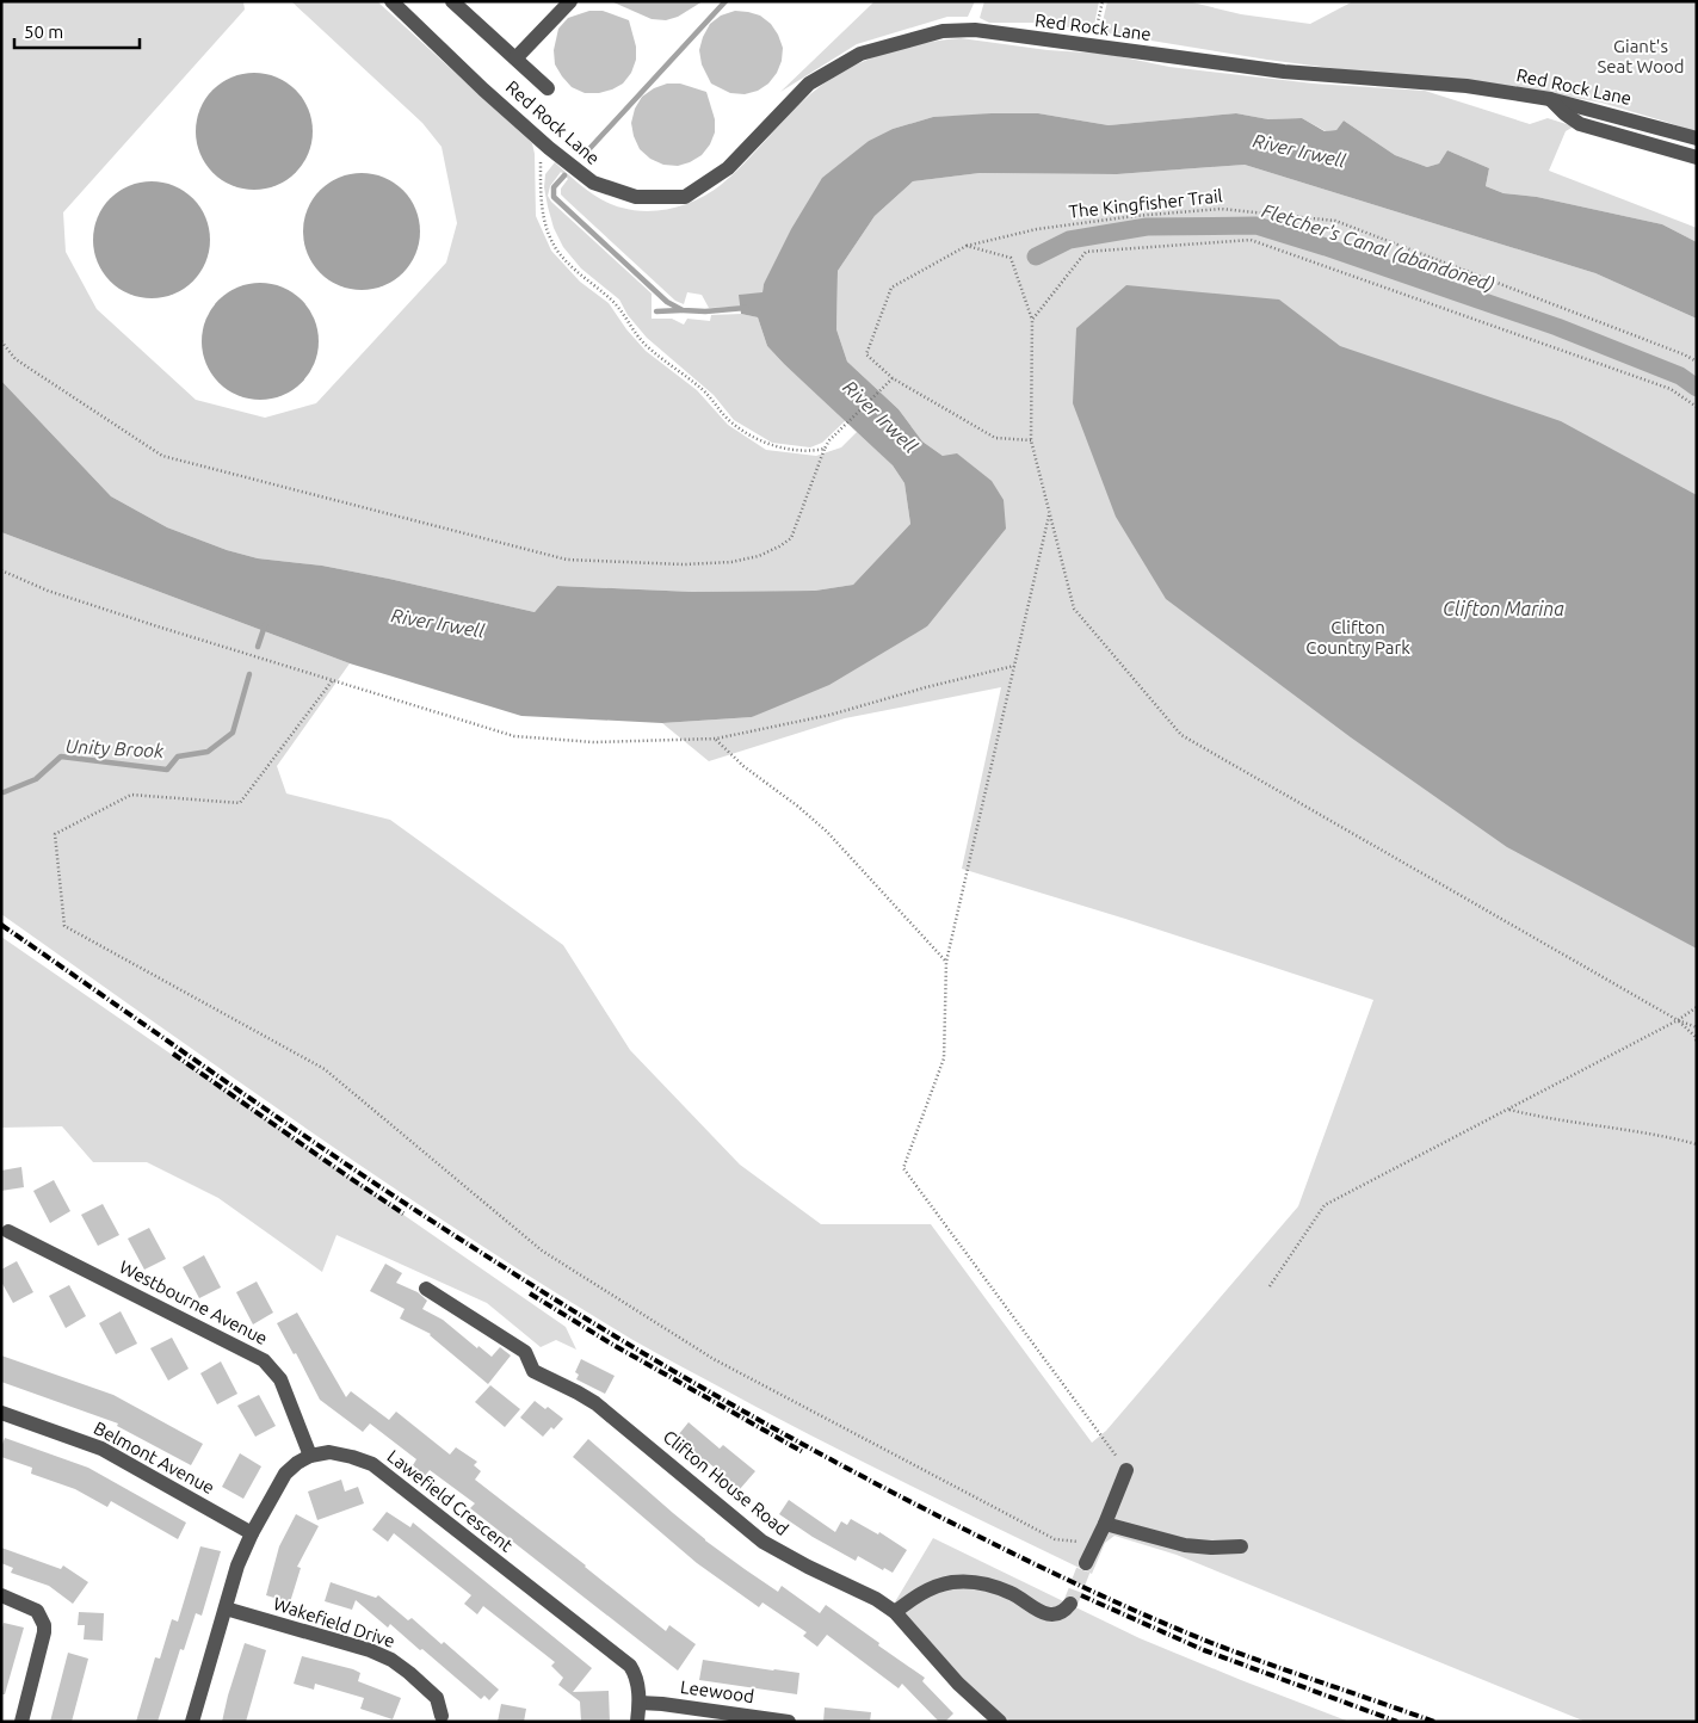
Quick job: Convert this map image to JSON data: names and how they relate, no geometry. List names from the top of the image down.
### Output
{
  "streets": {
    "street": [
      "Red Rock Lane",
      "Westbourne Avenue",
      "Belmont Avenue",
      "Clifton House Road",
      "Lawefield Crescent",
      "Wakefield Drive",
      "Leewood"
    ],
    "path": ["The Kingfisher Trail"]
  },
  "crossings": [
    ["Westbourne Avenue", "Lawefield Crescent"],
    ["Belmont Avenue", "Lawefield Crescent"],
    ["Lawefield Crescent", "Wakefield Drive"],
    ["Lawefield Crescent", "Leewood"]
  ],
  "water": [
    "River Irwell",
    "Fletcher's Canal (abandoned)",
    "Clifton Marina",
    "Unity Brook"
  ],
  "parks": ["Giant's Seat Wood", "Clifton Country Park"],
  "scale_bar": "50 m"
}
